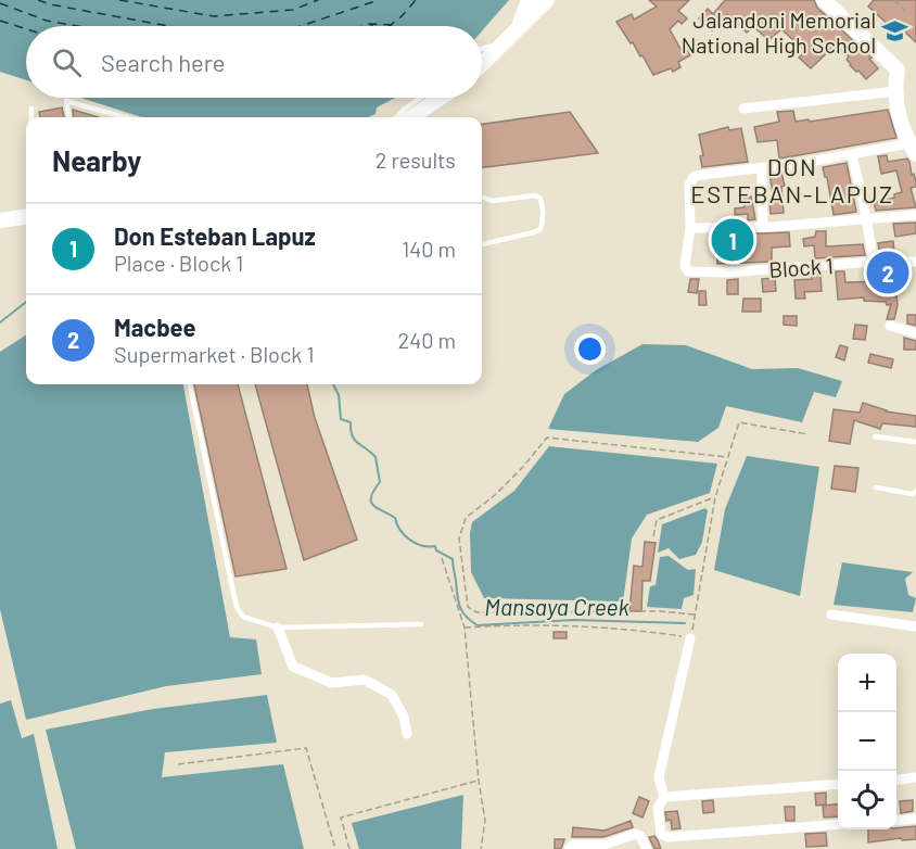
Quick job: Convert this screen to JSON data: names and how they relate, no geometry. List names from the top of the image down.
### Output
{
  "streets": {
    "street": ["Block 1"]
  },
  "districts": ["DON ESTEBAN-LAPUZ"],
  "water": ["Mansaya Creek"],
  "places": {
    "school or university": ["Jalandoni Memorial National High School"]
  },
  "page": {
    "search": "Search here",
    "heading": ["Nearby", "2 results"],
    "list": [
      {
        "mark": "1",
        "name": "Don Esteban Lapuz",
        "note": "Place · Block 1",
        "value": "140 m"
      },
      {
        "mark": "2",
        "name": "Macbee",
        "note": "Supermarket · Block 1",
        "value": "240 m"
      }
    ],
    "pins": ["1", "2"],
    "map_buttons": ["+", "−"]
  }
}
